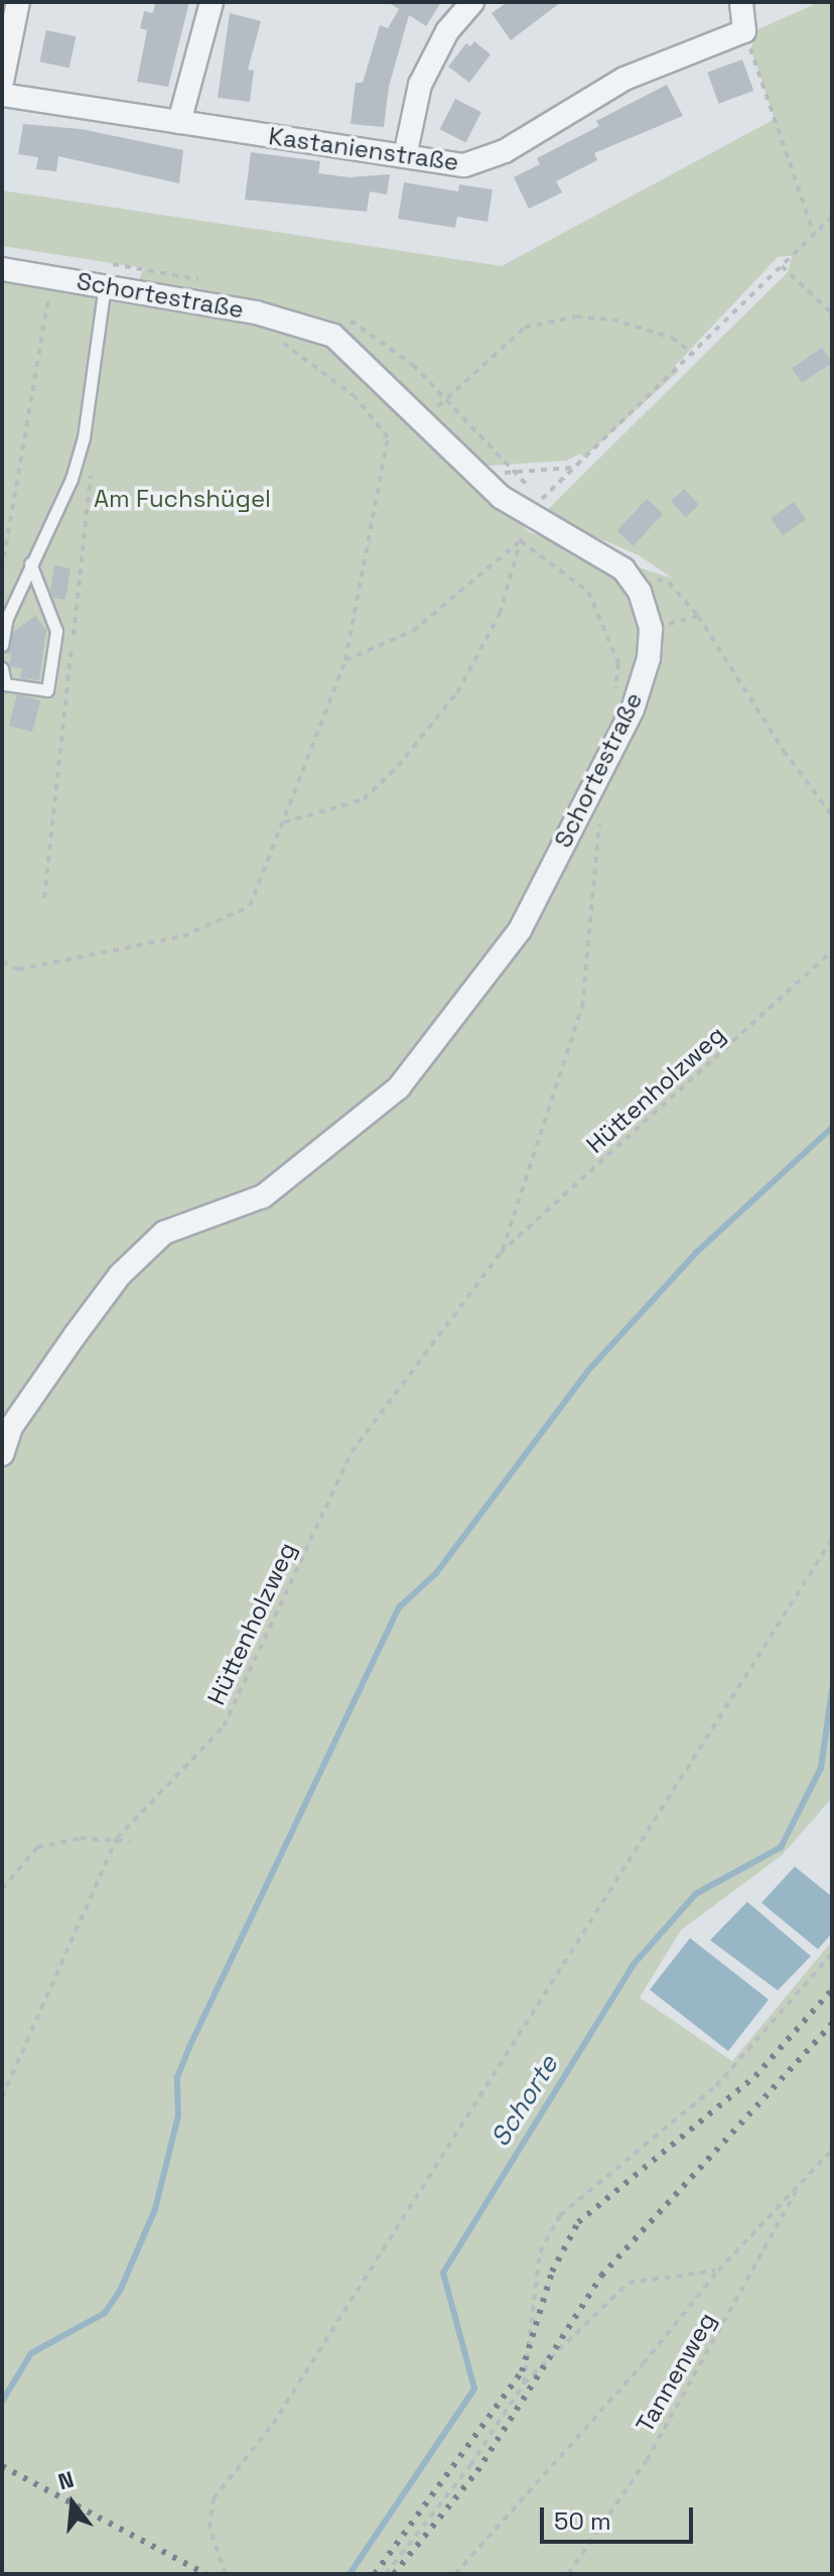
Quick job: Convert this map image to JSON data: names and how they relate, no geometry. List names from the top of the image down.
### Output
{
  "streets": {
    "street": ["Kastanienstraße", "Schortestraße"],
    "path": ["Hüttenholzweg", "Tannenweg"]
  },
  "water": ["Schorte"],
  "parks": ["Am Fuchshügel"],
  "scale_bar": "50 m",
  "north": "top"
}
